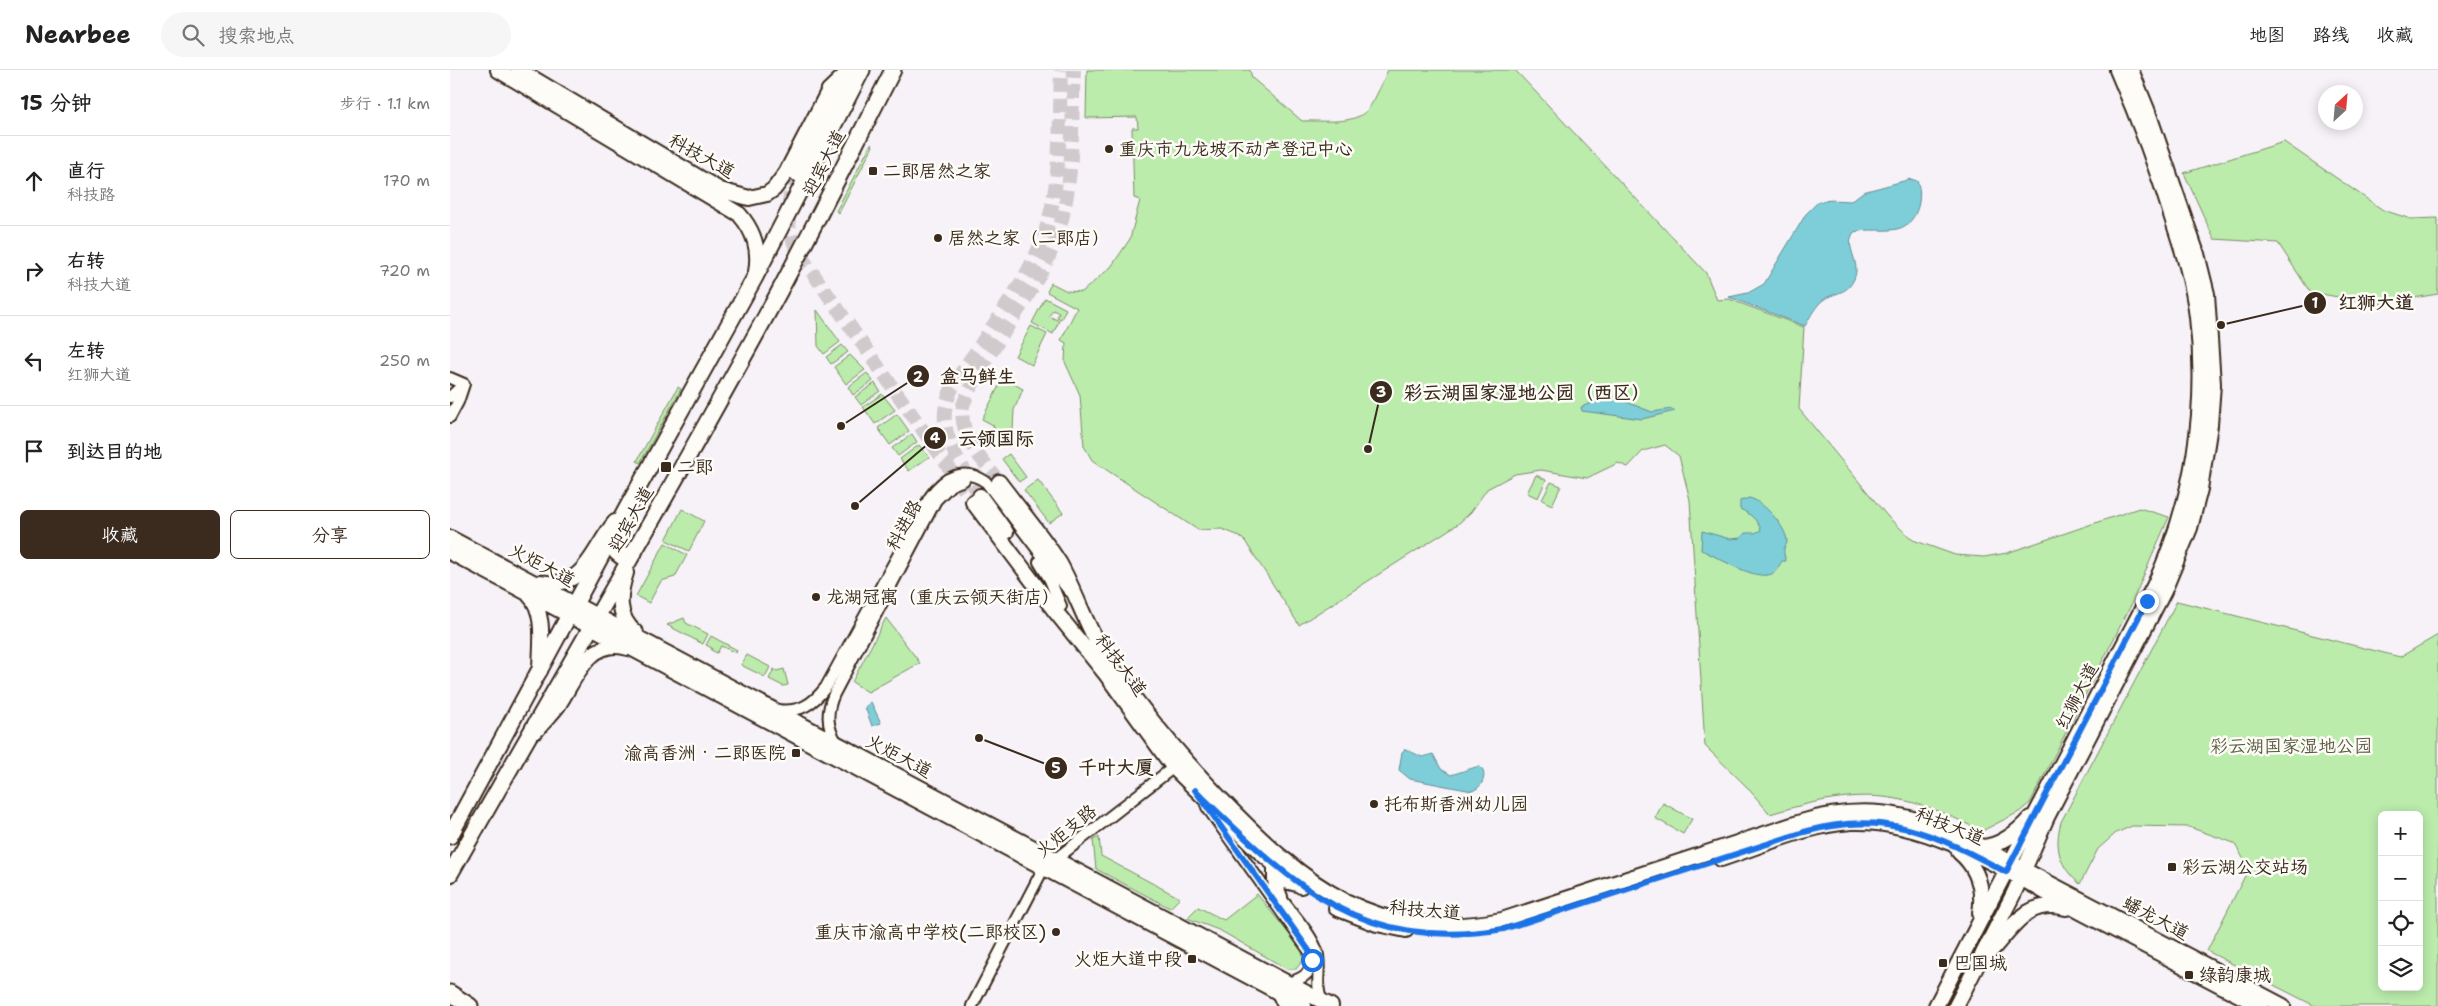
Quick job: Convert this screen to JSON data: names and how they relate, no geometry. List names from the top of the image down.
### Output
{
  "streets": {
    "highway": ["迎宾大道"],
    "main road": [
      "科技大道",
      "火炬大道",
      "红狮大道",
      "蟠龙大道"
    ],
    "street": ["科进路", "火炬支路"]
  },
  "crossings": [
    ["科技大道", "迎宾大道"],
    ["科技大道", "科进路"],
    ["科技大道", "红狮大道"],
    ["科技大道", "火炬支路"],
    ["科技大道", "蟠龙大道"],
    ["迎宾大道", "火炬大道"],
    ["科进路", "火炬大道"],
    ["火炬大道", "火炬支路"],
    ["红狮大道", "蟠龙大道"]
  ],
  "parks": ["彩云湖国家湿地公园"],
  "places": {
    "other": [
      "重庆市九龙坡不动产登记中心",
      "居然之家（二郎店）",
      "红狮大道",
      "盒马鲜生",
      "彩云湖国家湿地公园（西区）",
      "云领国际",
      "龙湖冠寓（重庆云领天街店）",
      "千叶大厦",
      "托布斯香洲幼儿园",
      "重庆市渝高中学校(二郎校区)"
    ],
    "transit": [
      "二郎居然之家",
      "二郎",
      "渝高香洲‧二郎医院",
      "彩云湖公交站场",
      "火炬大道中段",
      "巴国城",
      "绿韵康城"
    ]
  },
  "north": "top right",
  "page": {
    "header": "Nearbee",
    "search": "搜索地点",
    "nav": ["地图", "路线", "收藏"],
    "heading": ["15 分钟", "步行 · 1.1 km"],
    "list": [
      ["直行", "科技路", "170 m"],
      ["右转", "科技大道", "720 m"],
      ["左转", "红狮大道", "250 m"],
      "到达目的地"
    ],
    "buttons": ["收藏", "分享"],
    "map_buttons": ["+", "−"]
  }
}
